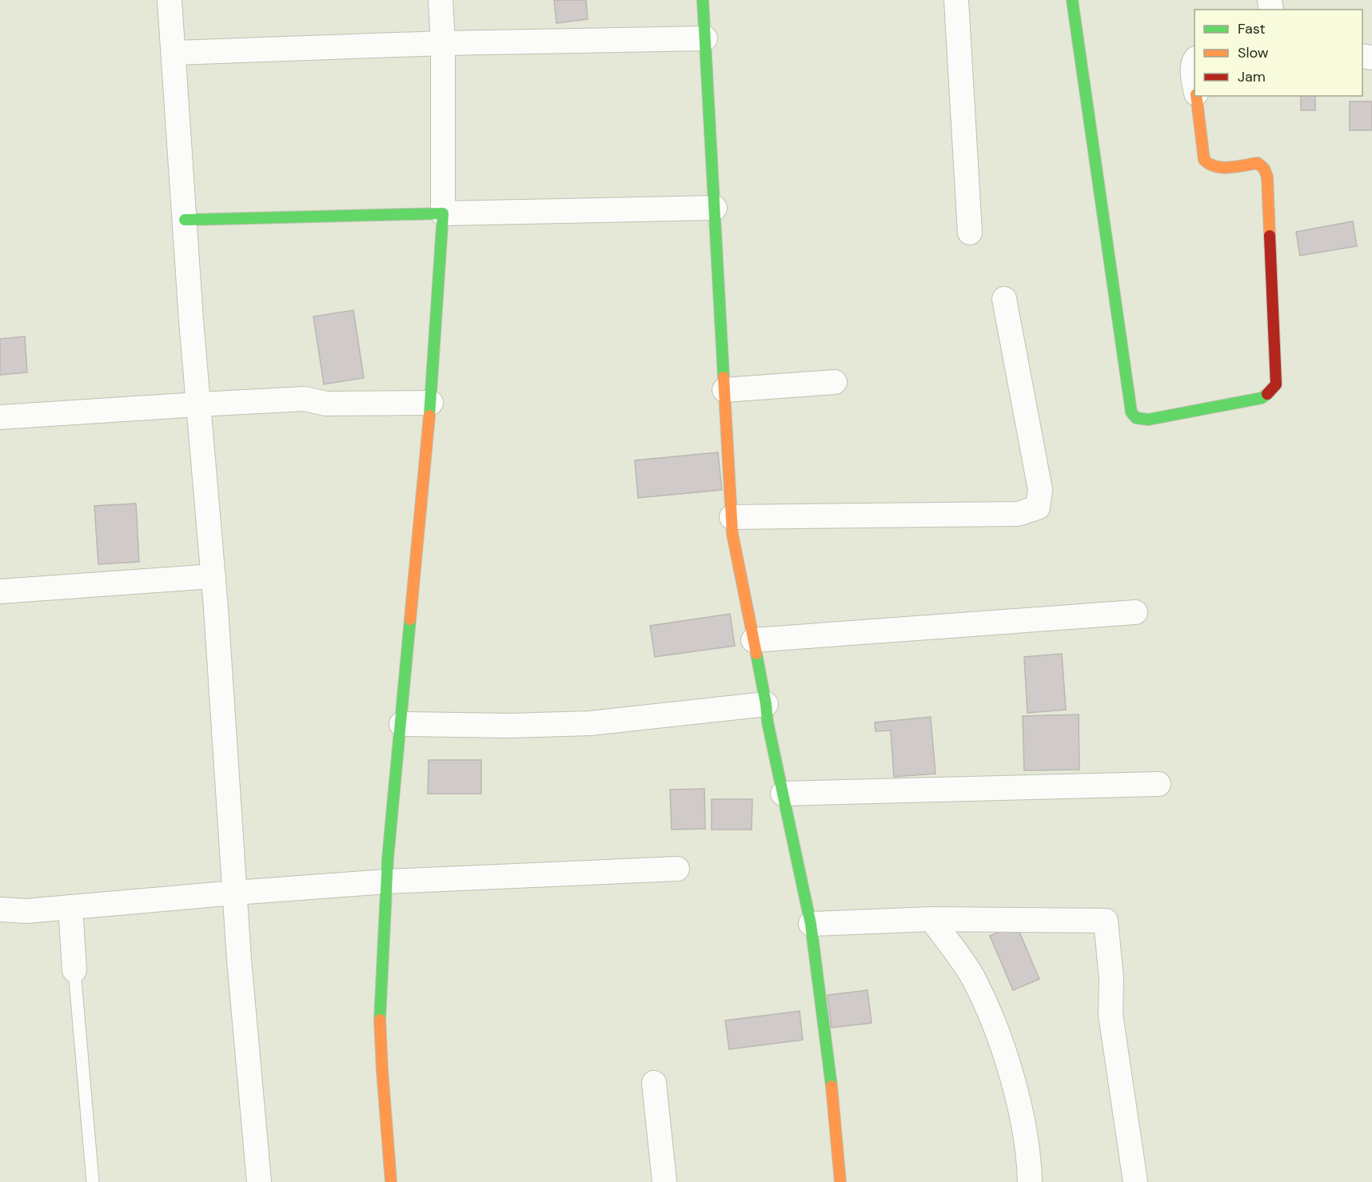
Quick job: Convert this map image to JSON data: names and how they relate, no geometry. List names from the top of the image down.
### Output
{
  "legend": ["Fast", "Slow", "Jam"]
}
